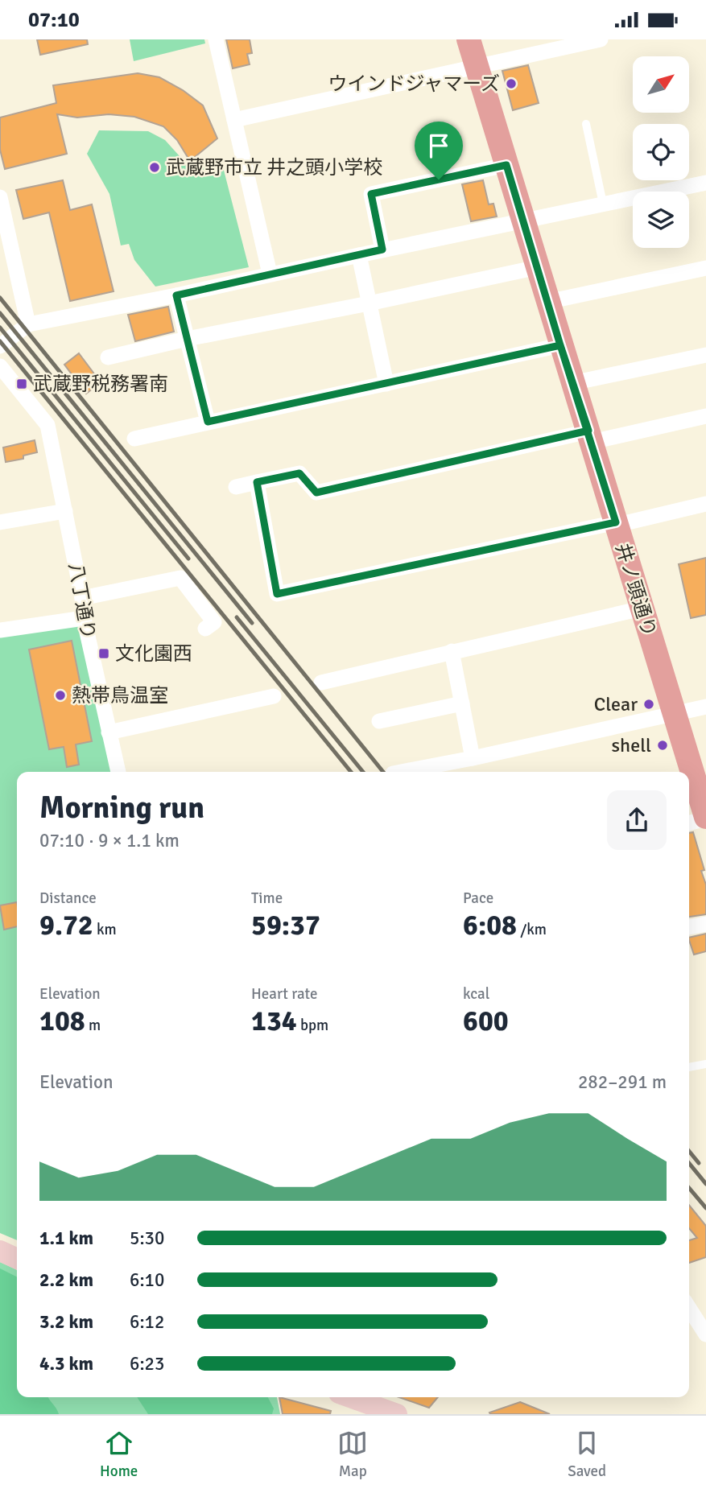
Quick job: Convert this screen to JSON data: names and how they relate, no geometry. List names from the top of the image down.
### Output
{
  "streets": {
    "main road": ["井ノ頭通り"],
    "street": ["八丁通り"]
  },
  "places": {
    "other": [
      "ウインドジャマーズ",
      "武蔵野市立 井之頭小学校",
      "熱帯鳥温室",
      "Clear",
      "shell"
    ],
    "transit": ["武蔵野税務署南", "文化園西"]
  },
  "north": "top right",
  "page": {
    "status": "07:10",
    "heading": ["Morning run", "07:10 · 9 × 1.1 km"],
    "stats": [
      ["Distance", "9.72 km"],
      ["Time", "59:37"],
      ["Pace", "6:08 /km"],
      ["Elevation", "108 m"],
      ["Heart rate", "134 bpm"],
      ["kcal", "600"]
    ],
    "chart": ["Elevation", "282–291 m"],
    "list": [
      {
        "name": "1.1 km",
        "note": "5:30"
      },
      {
        "name": "2.2 km",
        "note": "6:10"
      },
      {
        "name": "3.2 km",
        "note": "6:12"
      },
      {
        "name": "4.3 km",
        "note": "6:23"
      }
    ],
    "tabs": ["Home", "Map", "Saved"]
  }
}
